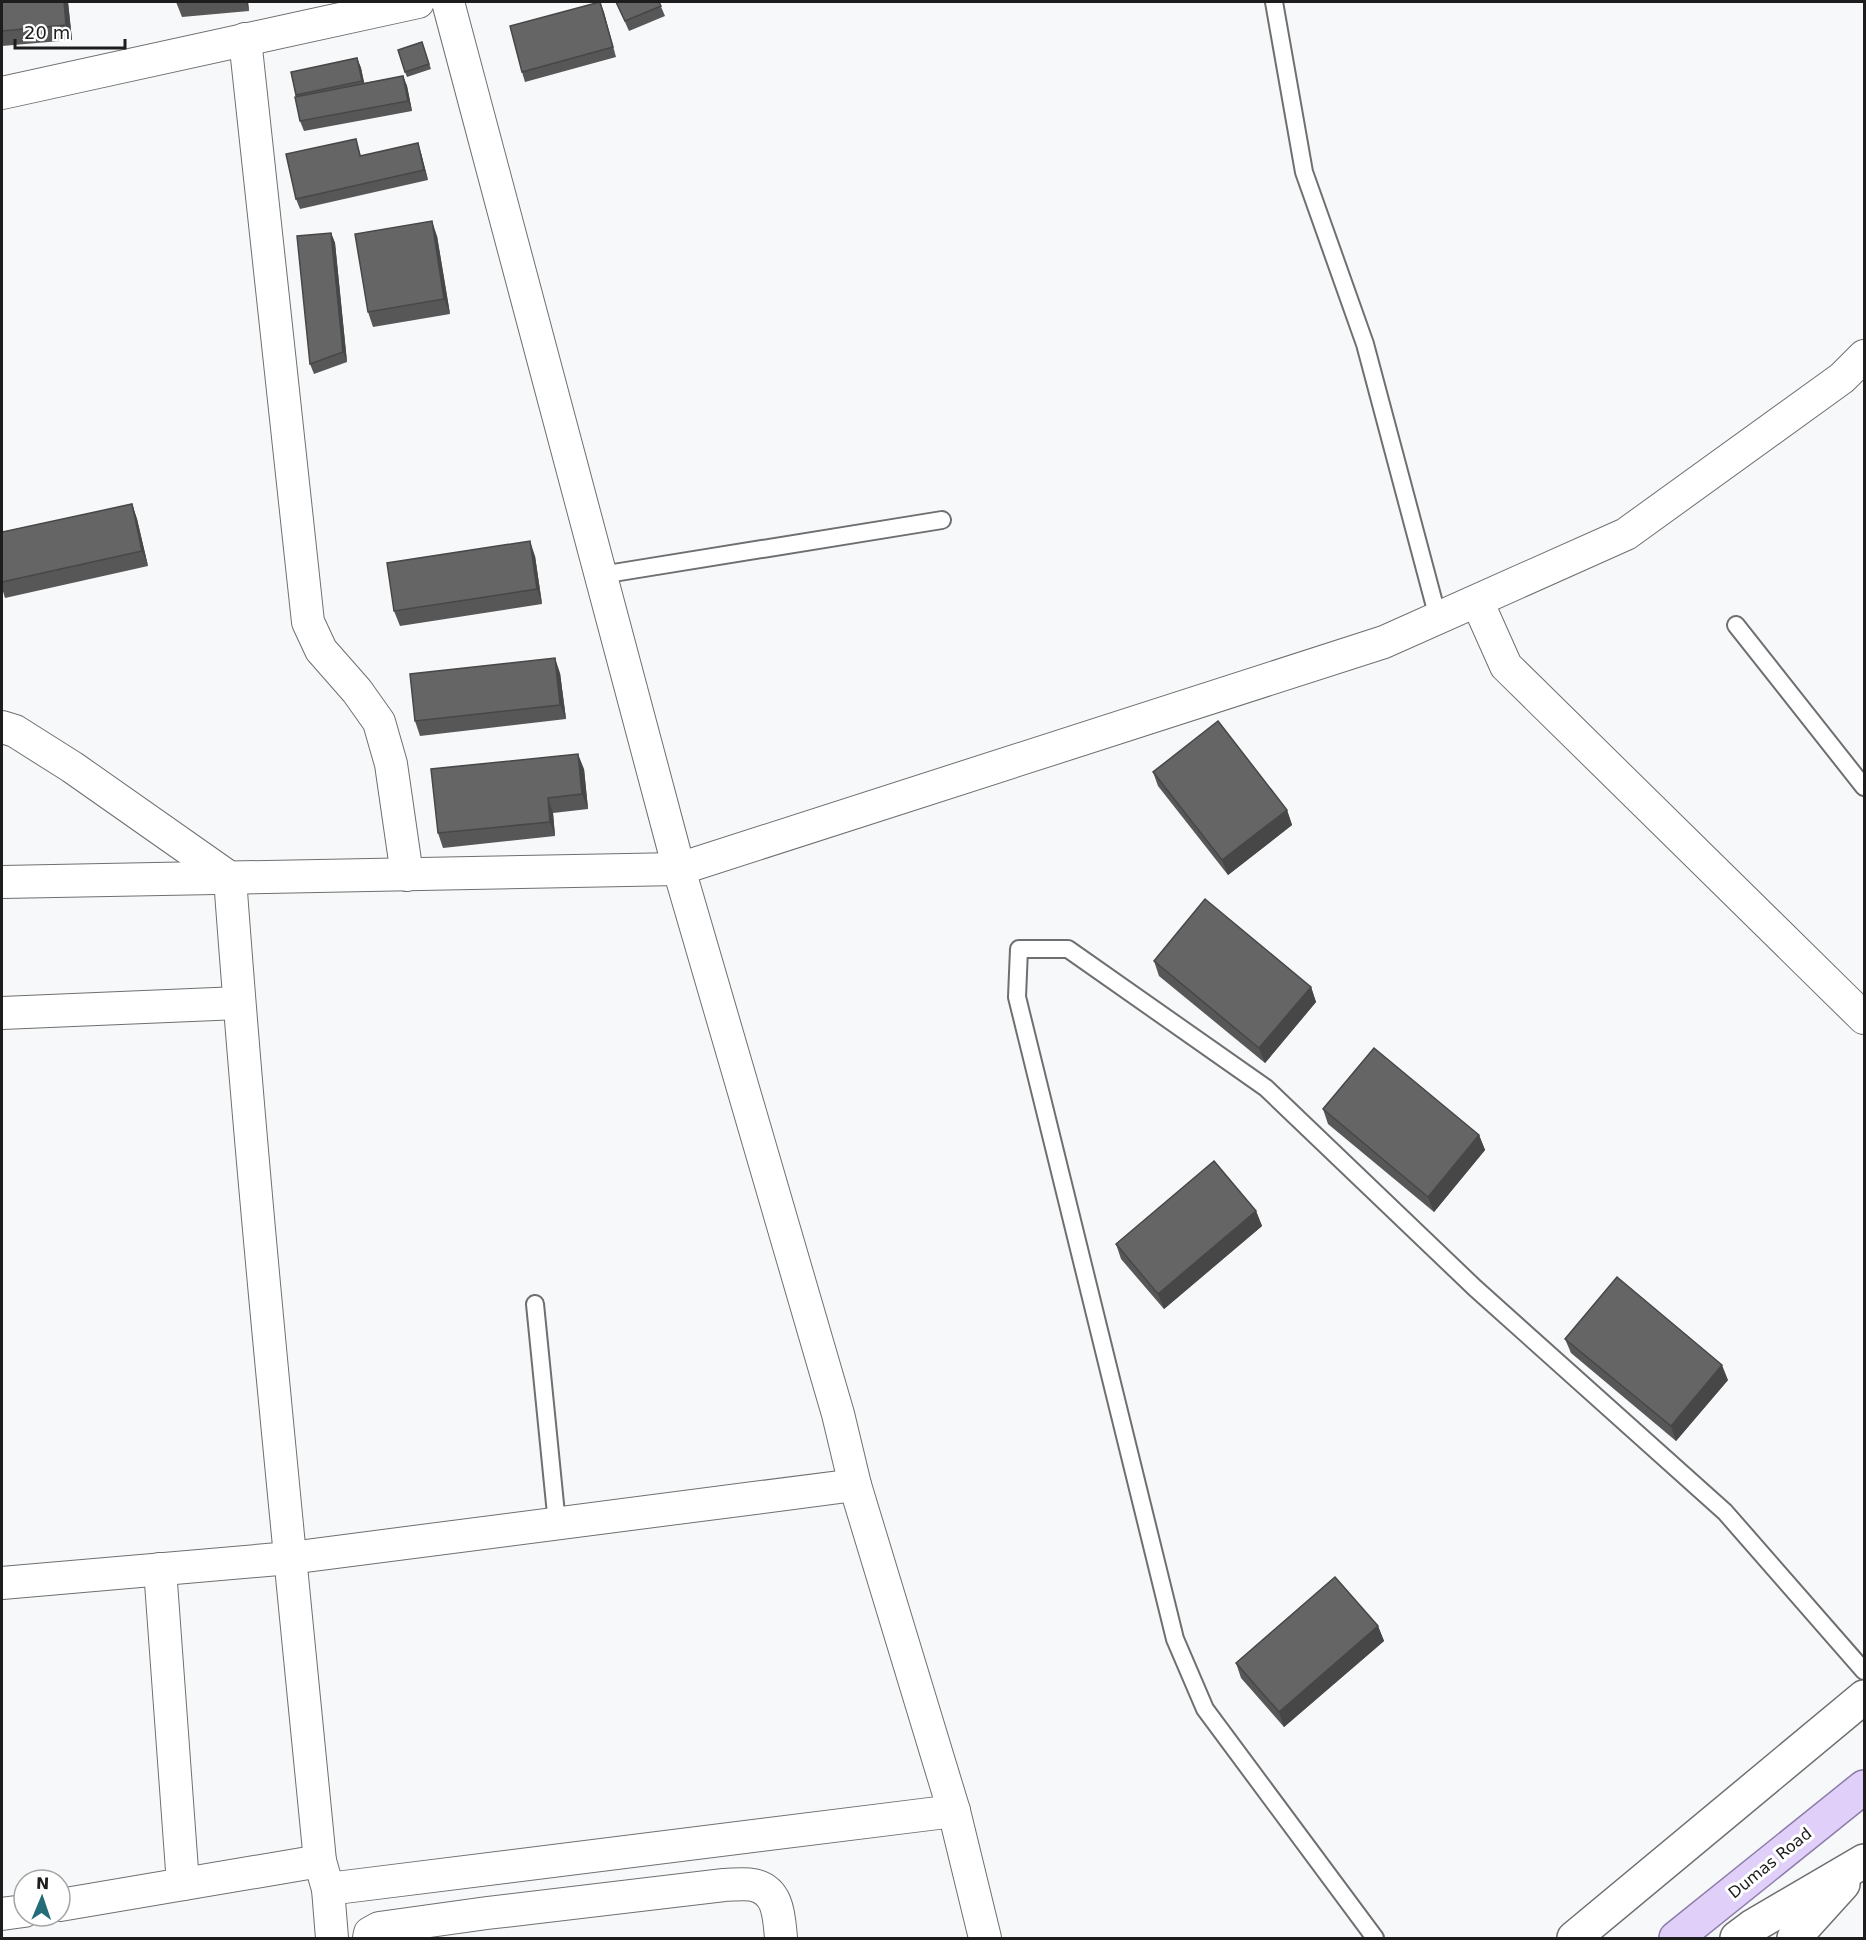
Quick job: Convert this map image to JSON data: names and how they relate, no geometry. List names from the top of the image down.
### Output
{
  "streets": {
    "main road": ["Dumas Road"]
  },
  "scale_bar": "20 m",
  "north": "top"
}
